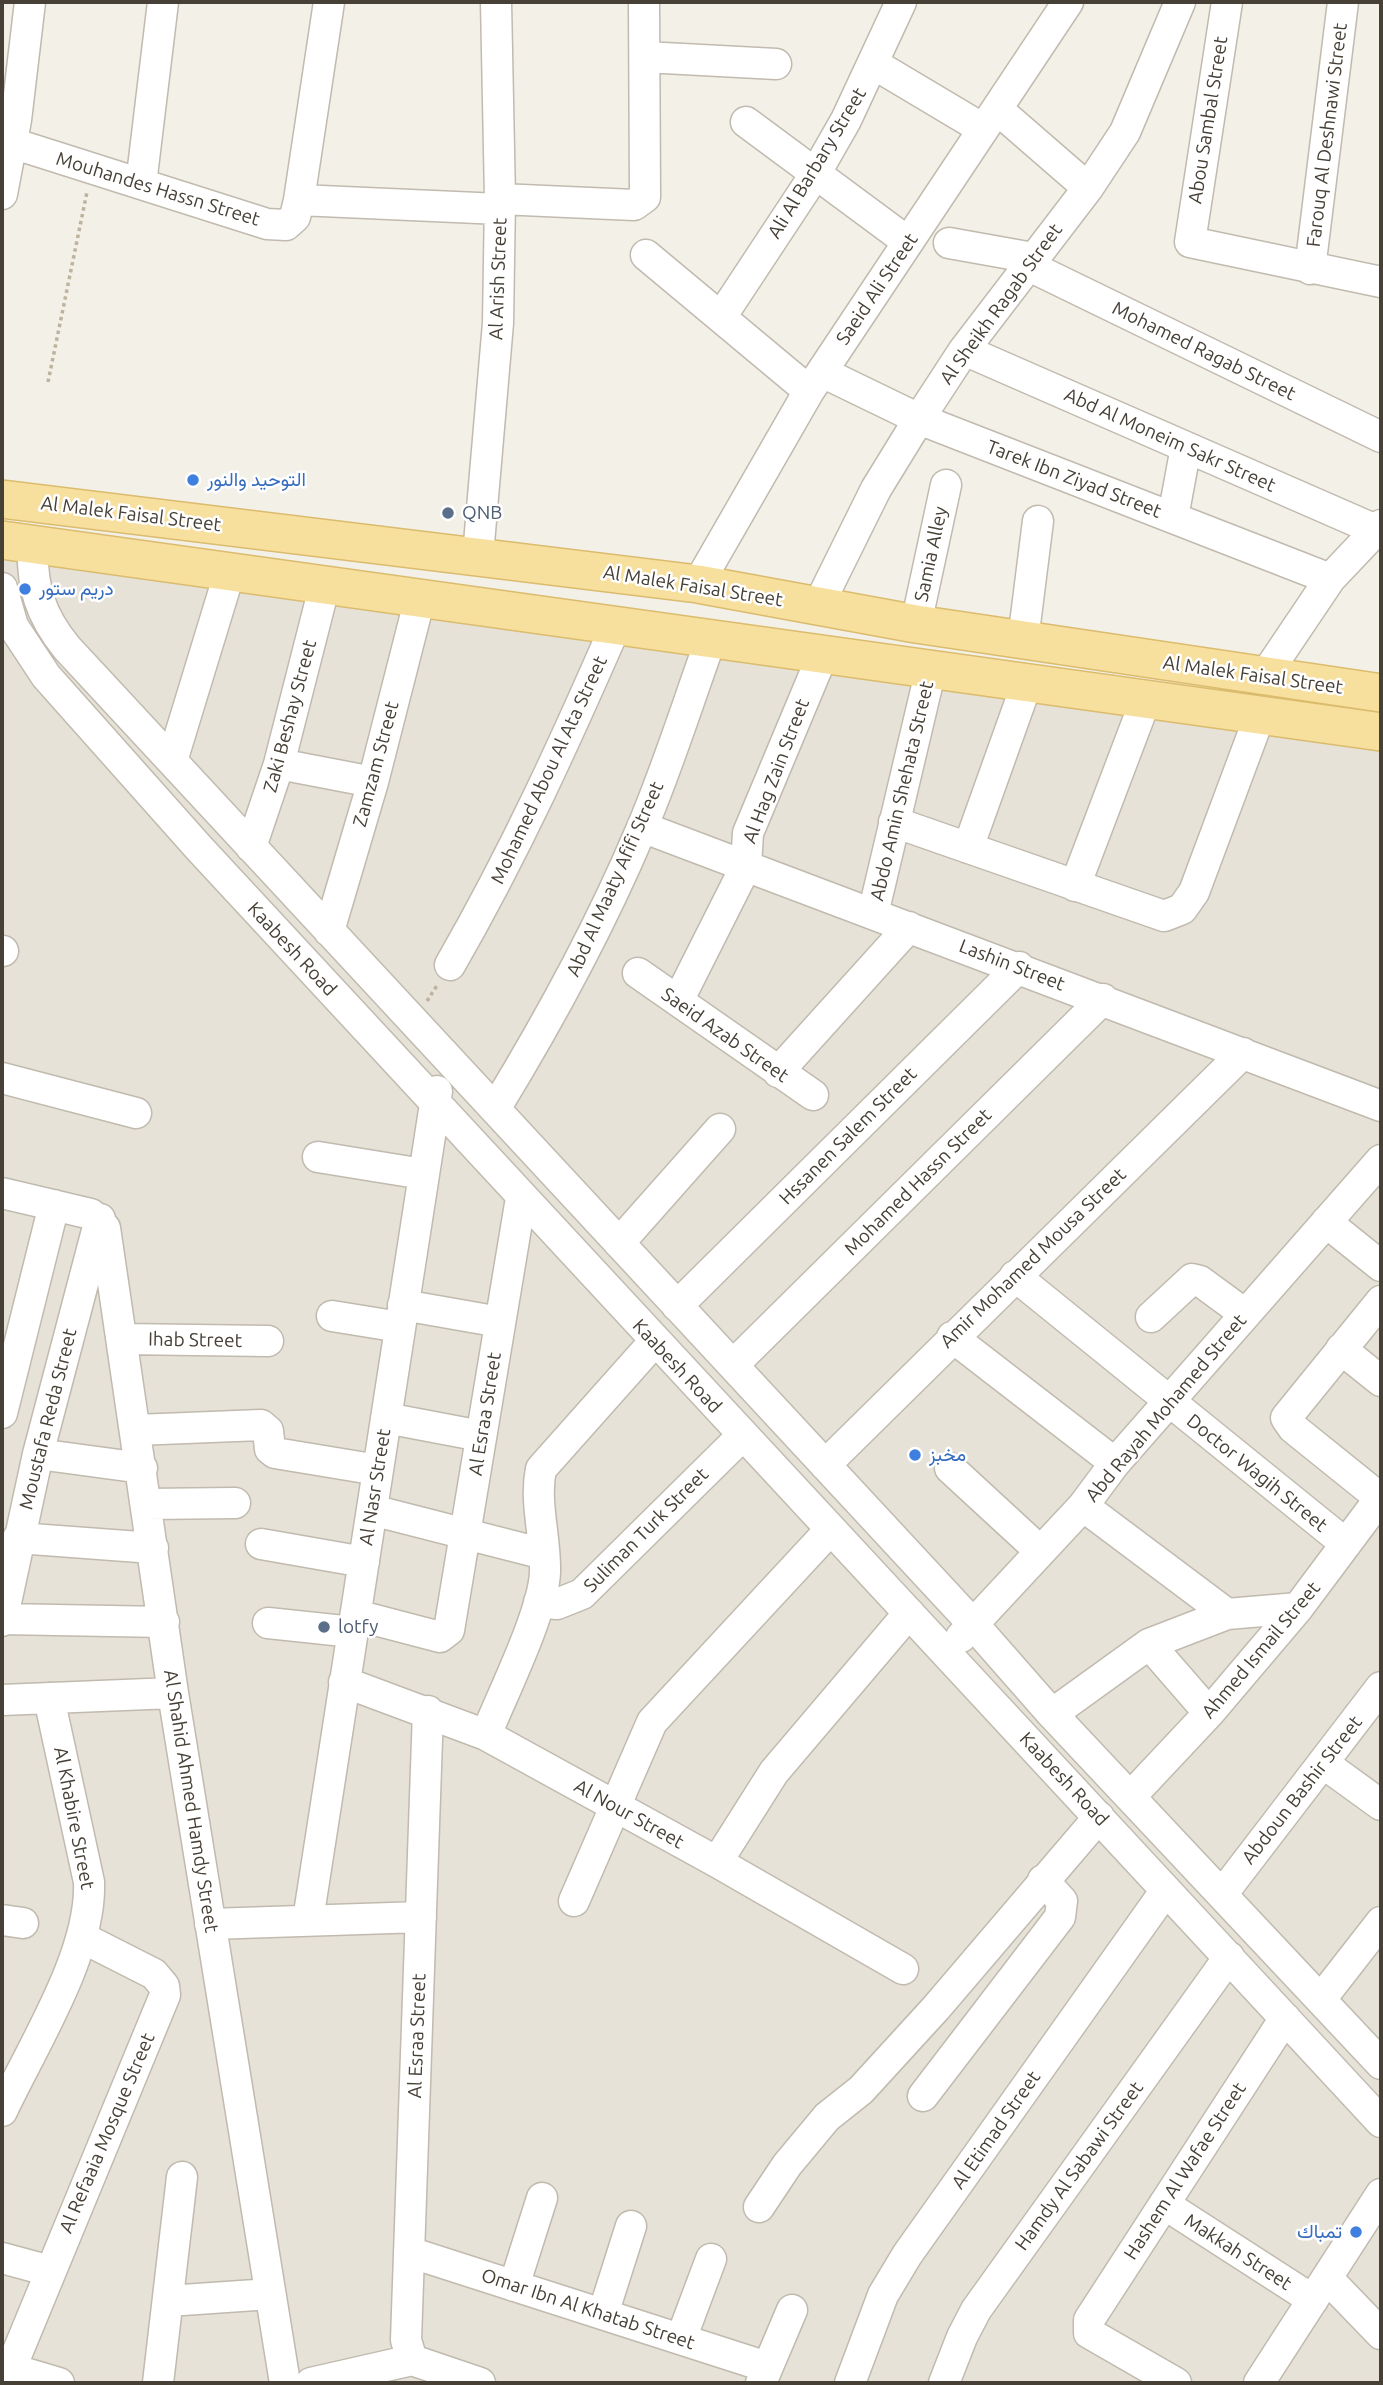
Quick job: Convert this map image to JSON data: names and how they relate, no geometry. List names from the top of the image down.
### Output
{
  "streets": {
    "main road": ["Al Malek Faisal Street"],
    "street": [
      "Abou Sambal Street",
      "Farouq Al Deshnawi Street",
      "Ali Al Barbary Street",
      "Mouhandes Hassn Street",
      "Al Arish Street",
      "Saeid Ali Street",
      "Al Sheikh Ragab Street",
      "Mohamed Ragab Street",
      "Abd Al Moneim Sakr Street",
      "Tarek Ibn Ziyad Street",
      "Samia Alley",
      "Zaki Beshay Street",
      "Zamzam Street",
      "Mohamed Abou Al Ata Street",
      "Al Hag Zain Street",
      "Abdo Amin Shehata Street",
      "Abd Al Maaty Afifi Street",
      "Kaabesh Road",
      "Lashin Street",
      "Saeid Azab Street",
      "Hssanen Salem Street",
      "Mohamed Hassn Street",
      "Amir Mohamed Mousa Street",
      "Ihab Street",
      "Abd Rayah Mohamed Street",
      "Al Esraa Street",
      "Moustafa Reda Street",
      "Doctor Wagih Street",
      "Al Nasr Street",
      "Suliman Turk Street",
      "Ahmed Ismail Street",
      "Abdoun Bashir Street",
      "Al Shahid Ahmed Hamdy Street",
      "Al Nour Street",
      "Al Khabire Street",
      "Al Etimad Street",
      "Al Refaaia Mosque Street",
      "Hamdy Al Sabawi Street",
      "Hashem Al Wafae Street",
      "Makkah Street",
      "Omar Ibn Al Khatab Street"
    ]
  },
  "crossings": [
    ["Abou Sambal Street", "Farouq Al Deshnawi Street"],
    ["Ali Al Barbary Street", "Tarek Ibn Ziyad Street"],
    ["Al Arish Street", "Al Malek Faisal Street"],
    ["Saeid Ali Street", "Tarek Ibn Ziyad Street"],
    ["Saeid Ali Street", "Al Malek Faisal Street"],
    ["Al Sheikh Ragab Street", "Mohamed Ragab Street"],
    ["Al Sheikh Ragab Street", "Abd Al Moneim Sakr Street"],
    ["Al Sheikh Ragab Street", "Tarek Ibn Ziyad Street"],
    ["Al Sheikh Ragab Street", "Al Malek Faisal Street"],
    ["Al Malek Faisal Street", "Samia Alley"],
    ["Al Malek Faisal Street", "Zaki Beshay Street"],
    ["Al Malek Faisal Street", "Zamzam Street"],
    ["Al Malek Faisal Street", "Mohamed Abou Al Ata Street"],
    ["Al Malek Faisal Street", "Al Hag Zain Street"],
    ["Al Malek Faisal Street", "Abdo Amin Shehata Street"],
    ["Al Malek Faisal Street", "Abd Al Maaty Afifi Street"],
    ["Al Malek Faisal Street", "Kaabesh Road"],
    ["Zaki Beshay Street", "Kaabesh Road"],
    ["Zamzam Street", "Kaabesh Road"],
    ["Al Hag Zain Street", "Lashin Street"],
    ["Al Hag Zain Street", "Saeid Azab Street"],
    ["Abdo Amin Shehata Street", "Lashin Street"],
    ["Abd Al Maaty Afifi Street", "Kaabesh Road"],
    ["Abd Al Maaty Afifi Street", "Lashin Street"],
    ["Kaabesh Road", "Hssanen Salem Street"],
    ["Kaabesh Road", "Mohamed Hassn Street"],
    ["Kaabesh Road", "Amir Mohamed Mousa Street"],
    ["Kaabesh Road", "Abd Rayah Mohamed Street"],
    ["Kaabesh Road", "Al Esraa Street"],
    ["Kaabesh Road", "Al Nasr Street"],
    ["Kaabesh Road", "Suliman Turk Street"],
    ["Kaabesh Road", "Ahmed Ismail Street"],
    ["Kaabesh Road", "Abdoun Bashir Street"],
    ["Kaabesh Road", "Al Etimad Street"],
    ["Kaabesh Road", "Hamdy Al Sabawi Street"],
    ["Kaabesh Road", "Hashem Al Wafae Street"],
    ["Lashin Street", "Hssanen Salem Street"],
    ["Lashin Street", "Mohamed Hassn Street"],
    ["Lashin Street", "Amir Mohamed Mousa Street"],
    ["Amir Mohamed Mousa Street", "Doctor Wagih Street"],
    ["Ihab Street", "Al Shahid Ahmed Hamdy Street"],
    ["Abd Rayah Mohamed Street", "Doctor Wagih Street"],
    ["Al Esraa Street", "Al Nasr Street"],
    ["Al Esraa Street", "Al Nour Street"],
    ["Al Esraa Street", "Omar Ibn Al Khatab Street"],
    ["Moustafa Reda Street", "Al Shahid Ahmed Hamdy Street"],
    ["Doctor Wagih Street", "Ahmed Ismail Street"],
    ["Al Nasr Street", "Al Nour Street"],
    ["Al Khabire Street", "Al Refaaia Mosque Street"],
    ["Hashem Al Wafae Street", "Makkah Street"]
  ],
  "places": [
    "التوحيد والنور",
    "QNB",
    "دريم ستور",
    "مخبز",
    "lotfy",
    "تمباك"
  ]
}
